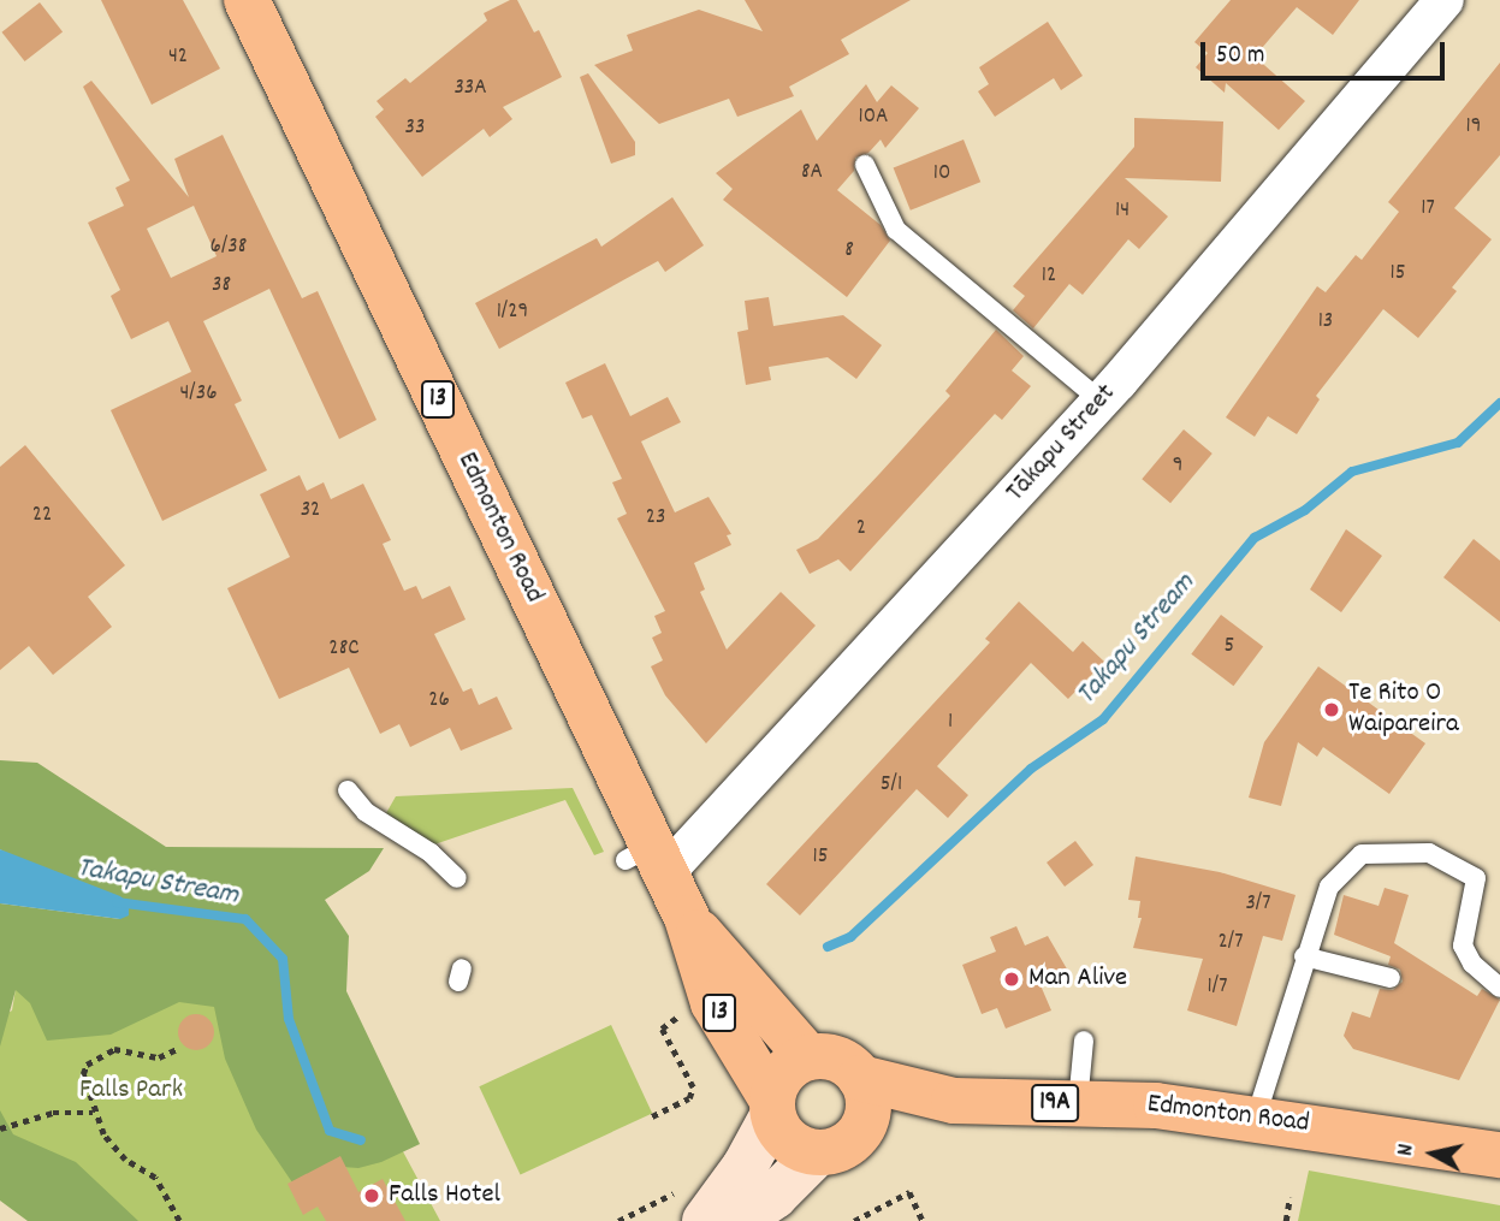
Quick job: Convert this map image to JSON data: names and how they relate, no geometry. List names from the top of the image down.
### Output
{
  "streets": {
    "main road": ["13", "Edmonton Road", "19A"],
    "street": ["Tākapu Street"]
  },
  "crossings": [
    ["Tākapu Street", "Edmonton Road"]
  ],
  "water": ["Takapu Stream"],
  "parks": ["Falls Park"],
  "places": ["Te Rito O Waipareira", "Man Alive", "Falls Hotel"],
  "house_numbers": [
    "42",
    "33A",
    "10A",
    "19",
    "33",
    "8A",
    "10",
    "17",
    "14",
    "6/38",
    "8",
    "15",
    "12",
    "38",
    "1/29",
    "13",
    "4/36",
    "9",
    "32",
    "22",
    "23",
    "2",
    "5",
    "28C",
    "26",
    "1",
    "5/1",
    "15",
    "3/7",
    "2/7",
    "1/7"
  ],
  "scale_bar": "50 m",
  "north": "left"
}
